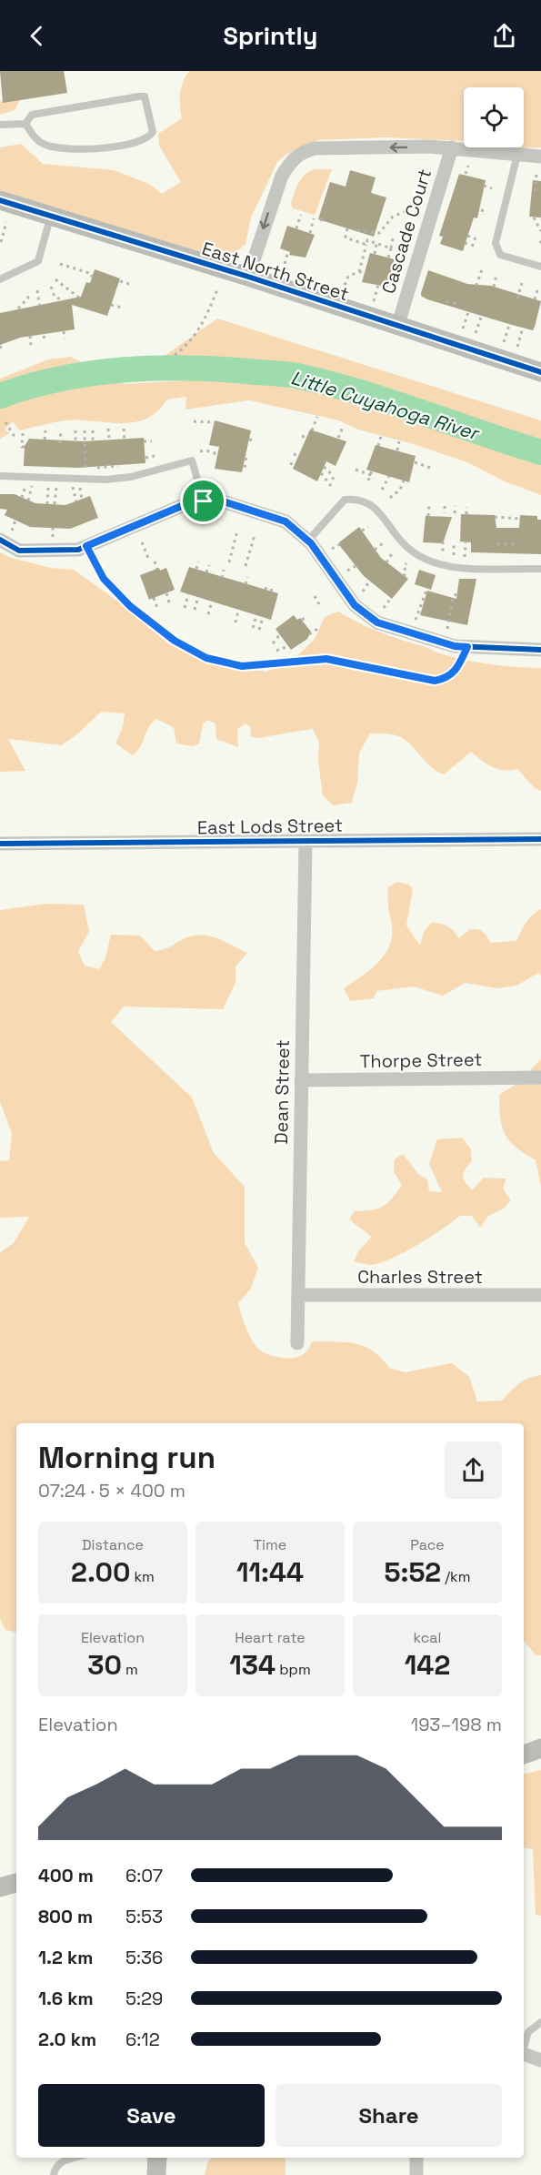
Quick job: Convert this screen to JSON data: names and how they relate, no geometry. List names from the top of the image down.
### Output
{
  "streets": {
    "street": [
      "Cascade Court",
      "East North Street",
      "East Lods Street",
      "Thorpe Street",
      "Dean Street",
      "Charles Street"
    ]
  },
  "crossings": [
    ["Cascade Court", "East North Street"],
    ["East Lods Street", "Dean Street"],
    ["Thorpe Street", "Dean Street"],
    ["Dean Street", "Charles Street"]
  ],
  "water": ["Little Cuyahoga River"],
  "page": {
    "header": "Sprintly",
    "heading": ["Morning run", "07:24 · 5 × 400 m"],
    "stats": [
      ["Distance", "2.00 km"],
      ["Time", "11:44"],
      ["Pace", "5:52 /km"],
      ["Elevation", "30 m"],
      ["Heart rate", "134 bpm"],
      ["kcal", "142"]
    ],
    "chart": ["Elevation", "193–198 m"],
    "list": [
      {
        "name": "400 m",
        "note": "6:07"
      },
      {
        "name": "800 m",
        "note": "5:53"
      },
      {
        "name": "1.2 km",
        "note": "5:36"
      },
      {
        "name": "1.6 km",
        "note": "5:29"
      },
      {
        "name": "2.0 km",
        "note": "6:12"
      }
    ],
    "buttons": ["Save", "Share"]
  }
}
